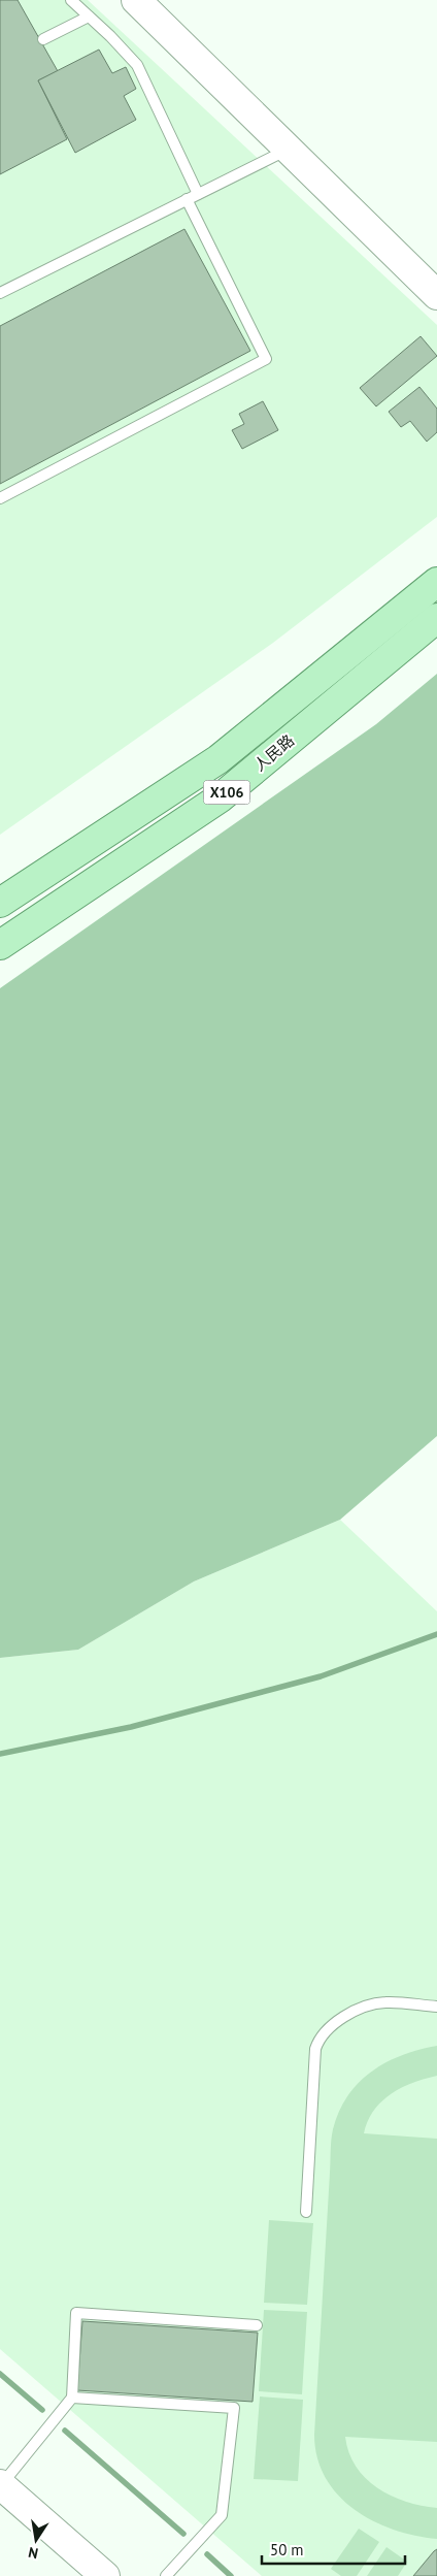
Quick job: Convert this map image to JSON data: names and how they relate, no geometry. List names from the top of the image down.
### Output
{
  "streets": {
    "main road": ["人民路", "X106"]
  },
  "scale_bar": "50 m",
  "north": "bottom"
}
